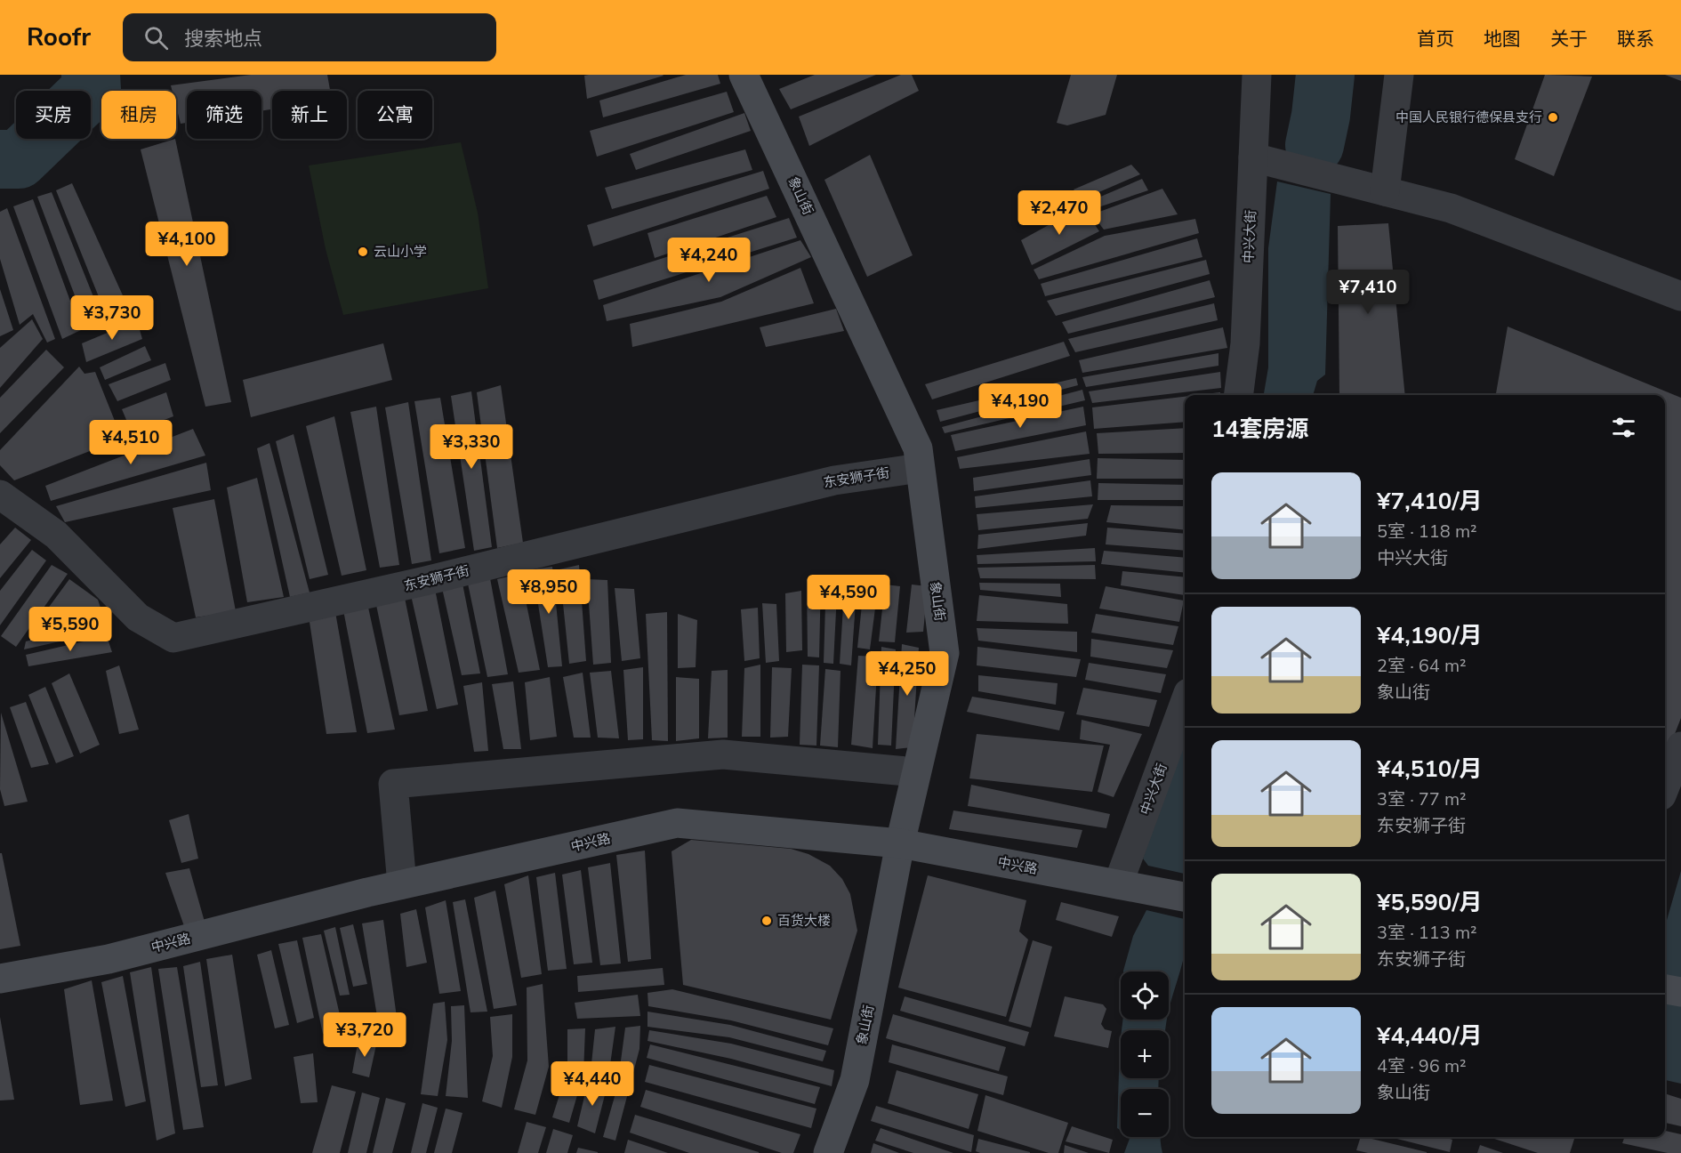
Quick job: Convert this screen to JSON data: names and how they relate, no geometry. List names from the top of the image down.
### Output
{
  "streets": {
    "main road": ["象山街", "中兴路"],
    "street": ["中兴大街", "东安狮子街"]
  },
  "crossings": [
    ["象山街", "东安狮子街"],
    ["象山街", "中兴路"],
    ["中兴大街", "中兴路"]
  ],
  "places": ["中国人民银行德保县支行", "云山小学", "百货大楼"],
  "page": {
    "header": "Roofr",
    "search": "搜索地点",
    "nav": [
      "首页",
      "地图",
      "关于",
      "联系"
    ],
    "chip": [
      "买房",
      "租房",
      "筛选",
      "新上",
      "公寓"
    ],
    "price": [
      "¥2,470",
      "¥4,100",
      "¥4,240",
      "¥7,410",
      "¥3,730",
      "¥4,190",
      "¥4,510",
      "¥3,330",
      "¥8,950",
      "¥4,590",
      "¥5,590",
      "¥4,250",
      "¥3,720",
      "¥4,440"
    ],
    "heading": "14套房源",
    "list": [
      {
        "name": "¥7,410/月",
        "note": "5室 · 118 m² · 中兴大街"
      },
      {
        "name": "¥4,190/月",
        "note": "2室 · 64 m² · 象山街"
      },
      {
        "name": "¥4,510/月",
        "note": "3室 · 77 m² · 东安狮子街"
      },
      {
        "name": "¥5,590/月",
        "note": "3室 · 113 m² · 东安狮子街"
      },
      {
        "name": "¥4,440/月",
        "note": "4室 · 96 m² · 象山街"
      }
    ],
    "map_buttons": ["+", "−"]
  }
}
